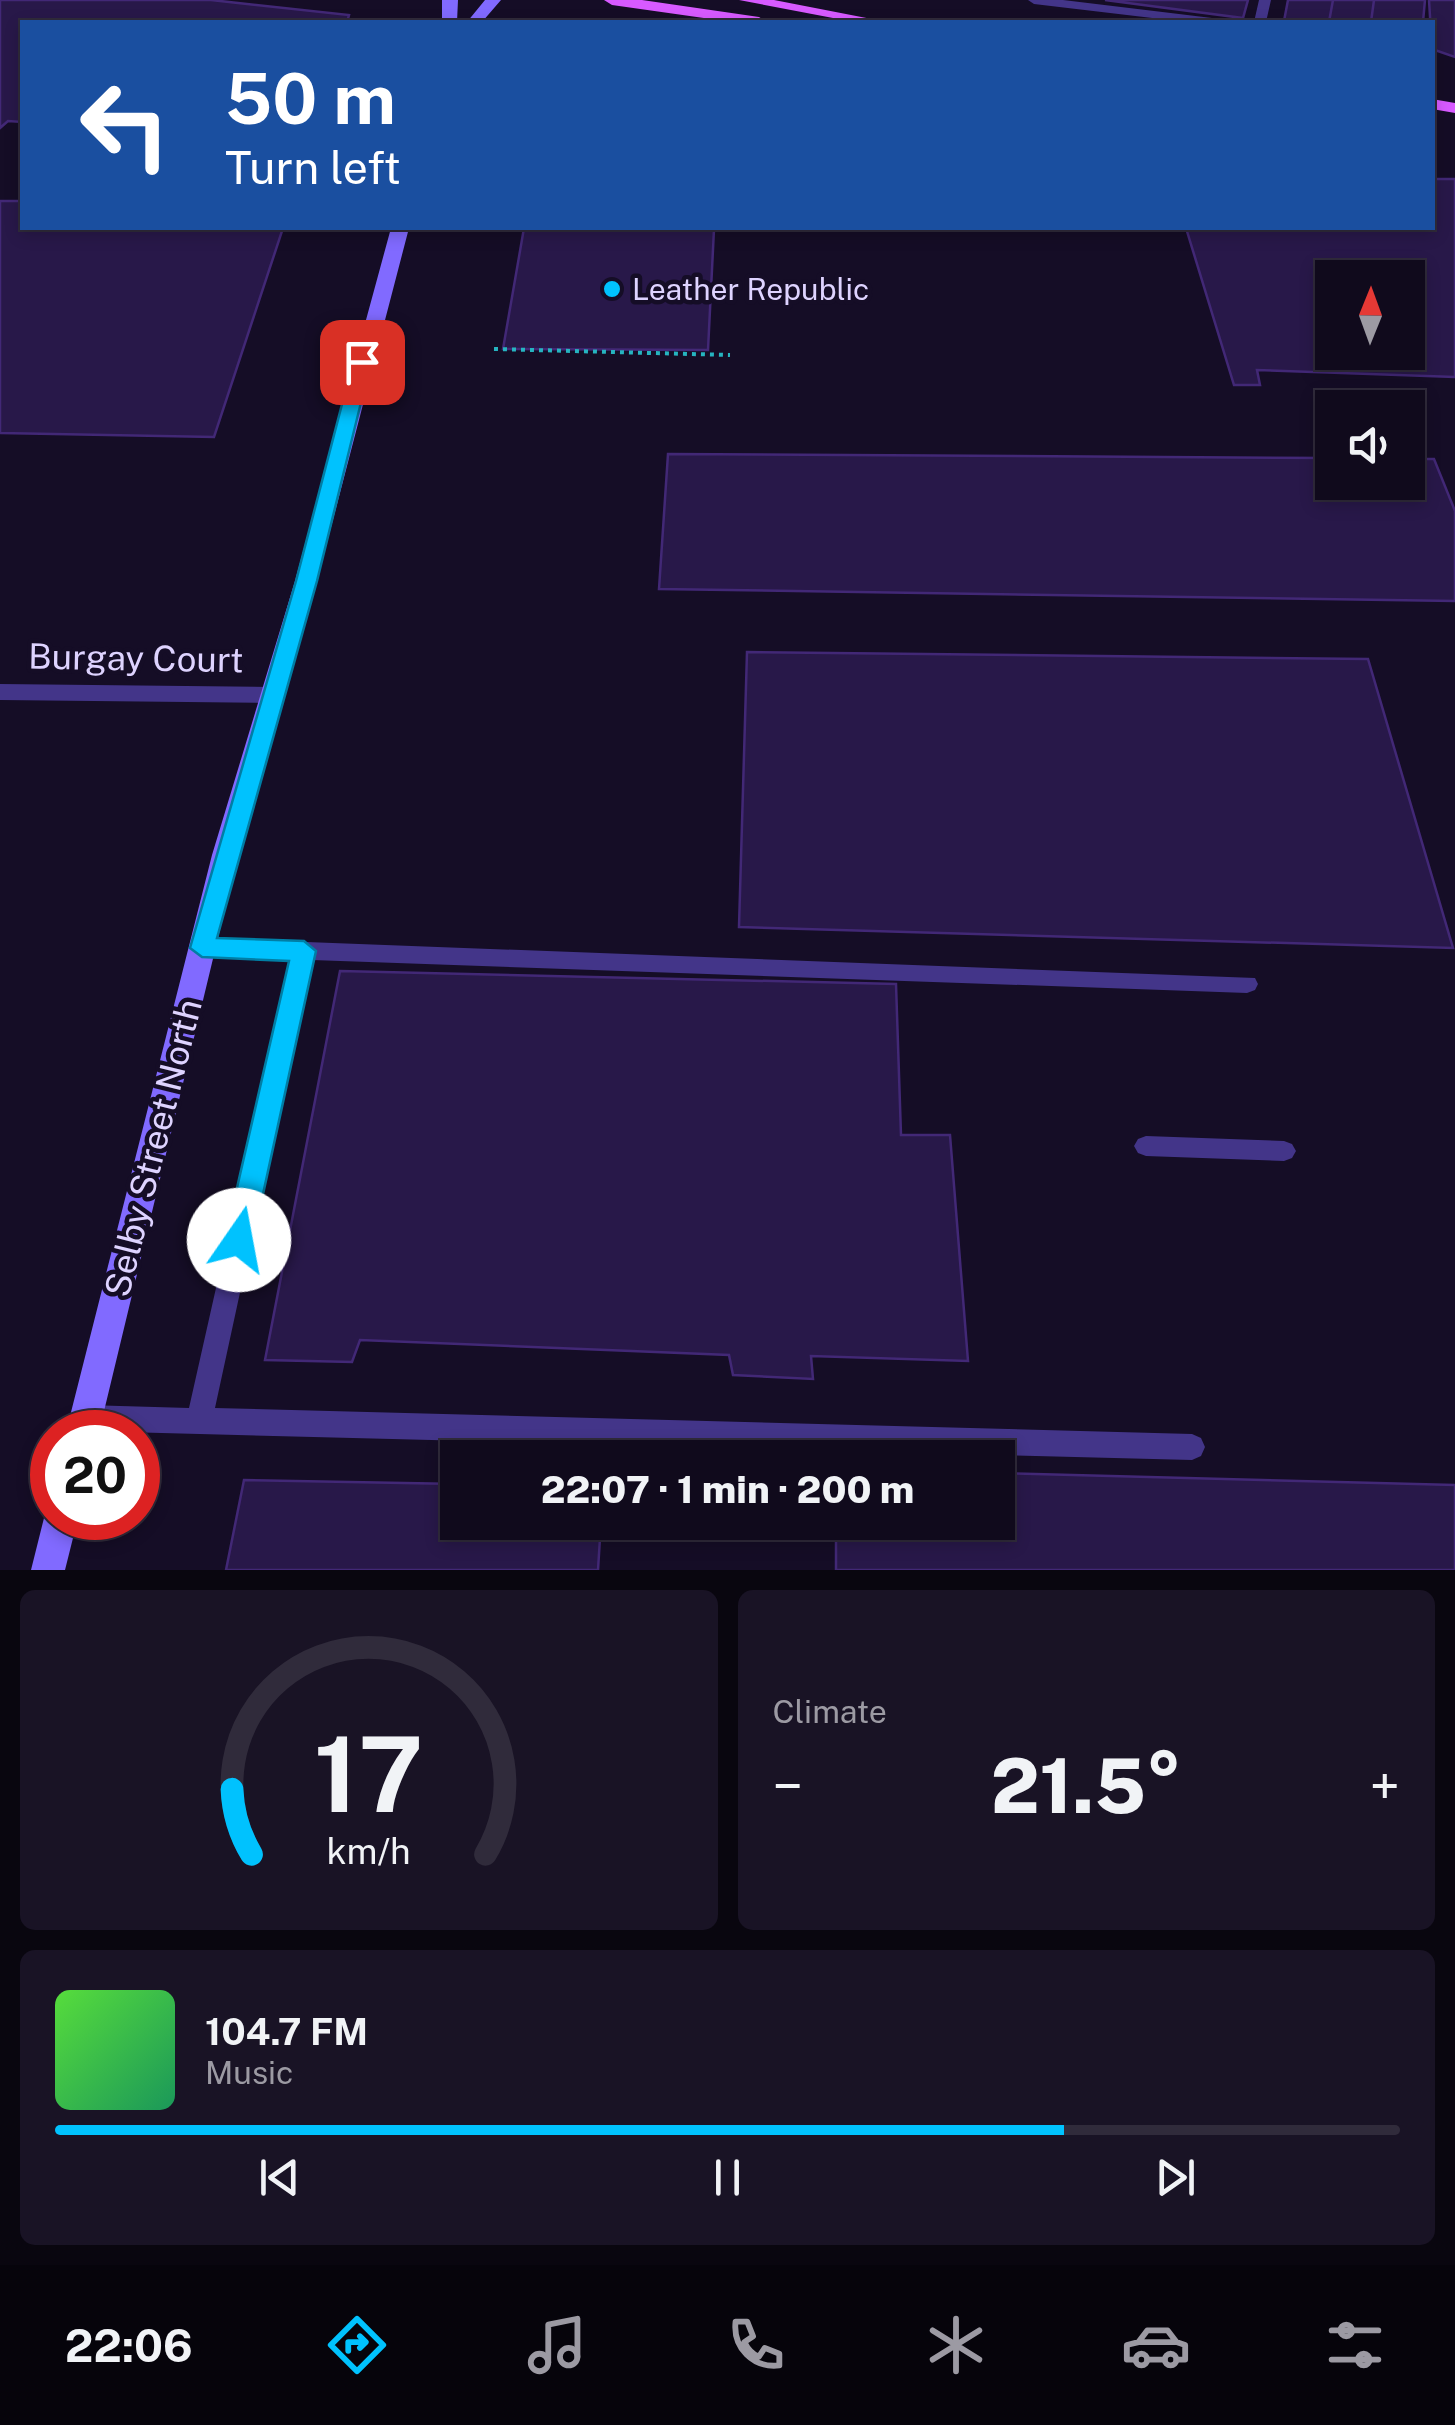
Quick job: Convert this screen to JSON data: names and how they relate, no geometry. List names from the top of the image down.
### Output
{
  "streets": {
    "main road": ["Selby Street North"],
    "street": ["Burgay Court"]
  },
  "crossings": [
    ["Burgay Court", "Selby Street North"]
  ],
  "places": ["Leather Republic"],
  "north": "top",
  "page": {
    "turn": ["50 m", "Turn left"],
    "limit": "20",
    "trip": "22:07 · 1 min · 200 m",
    "tile": "Climate",
    "heat": ["−", "21.5°", "+"],
    "song": ["104.7 FM", "Music"],
    "tabs": "22:06",
    "gauge": ["17", "km/h"]
  }
}
